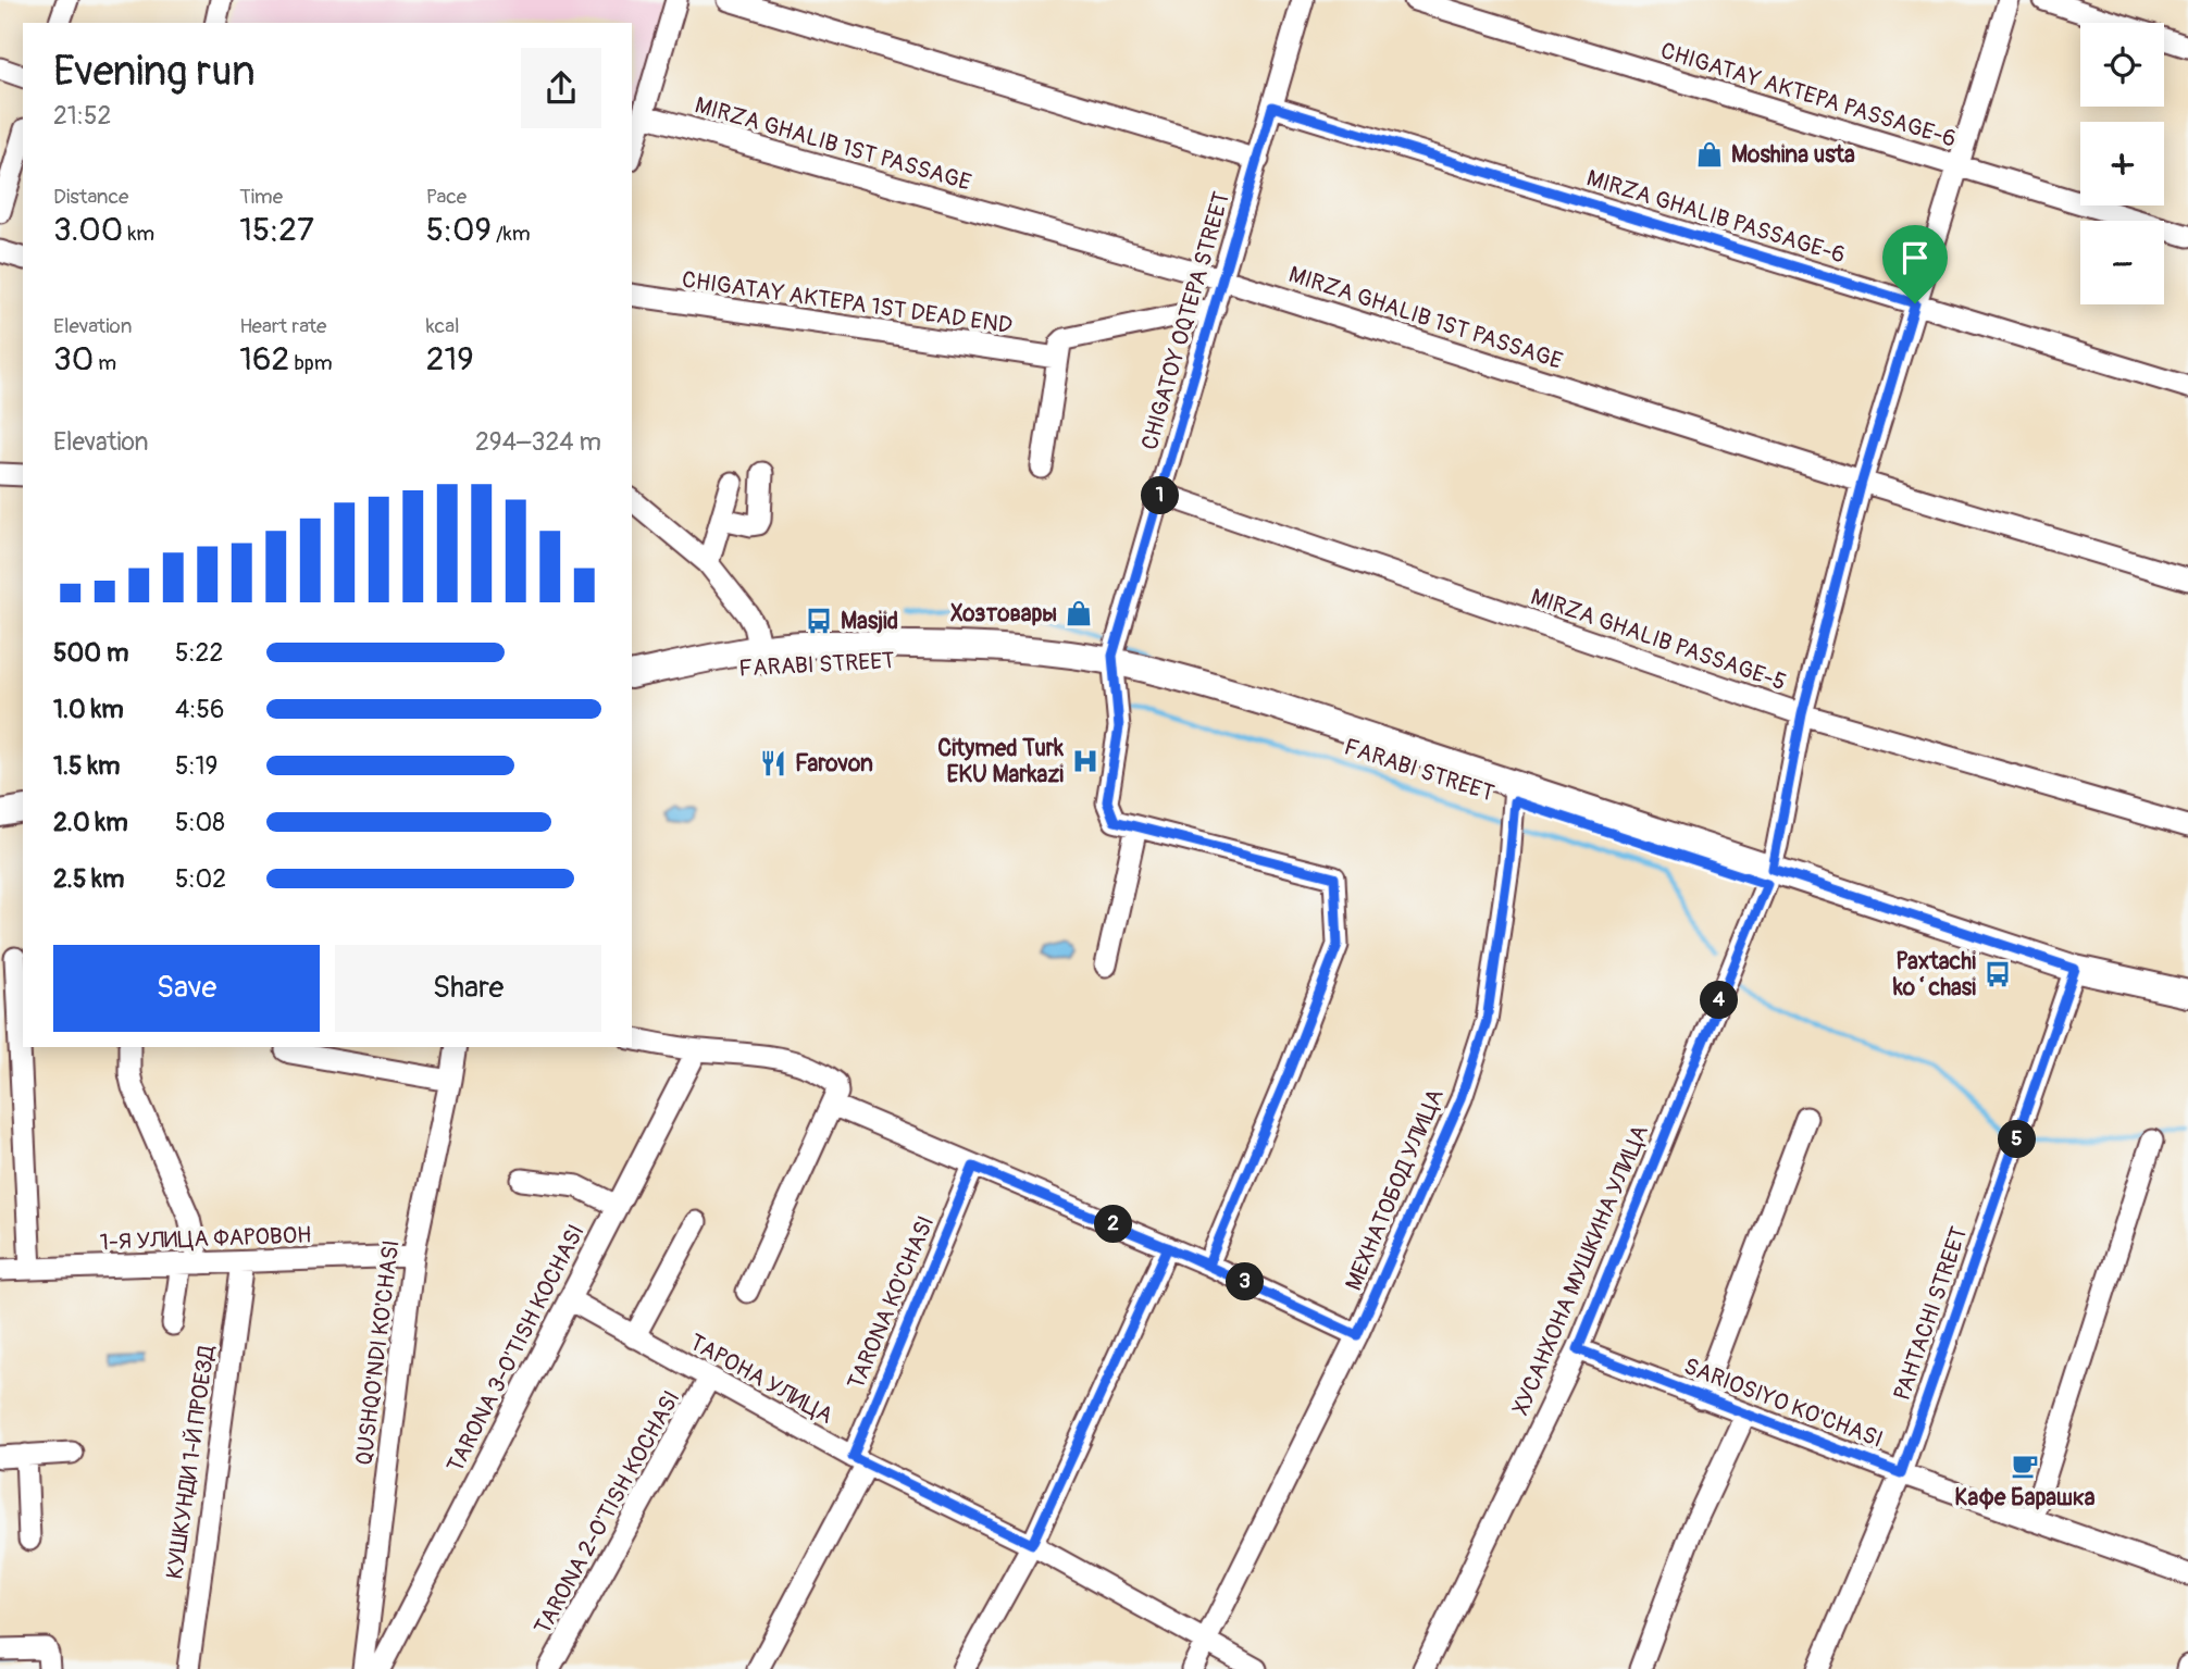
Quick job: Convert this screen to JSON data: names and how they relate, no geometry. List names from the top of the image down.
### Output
{
  "streets": {
    "main road": ["FARABI STREET"],
    "street": [
      "CHIGATAY AKTEPA PASSAGE-6",
      "MIRZA GHALIB 1ST PASSAGE",
      "MIRZA GHALIB PASSAGE-6",
      "CHIGATAY AKTEPA 1ST DEAD END",
      "CHIGATOY OQTEPA STREET",
      "MIRZA GHALIB PASSAGE-5",
      "МЕХНАТОБОД УЛИЦА",
      "1-Я УЛИЦА ФАРОВОН",
      "ХУСАНХОНА МУШКИНА УЛИЦА",
      "TARONA KO'CHASI",
      "PAHTACHI STREET",
      "TARONA 3-O'TISH KOCHASI",
      "QUSHQO'NDI KO'CHASI",
      "ТАРОНА УЛИЦА",
      "SARIOSIYO KO'CHASI",
      "КУШКУНДИ 1-Й ПРОЕЗД",
      "TARONA 2-O'TISH KOCHASI"
    ]
  },
  "crossings": [
    ["CHIGATAY AKTEPA PASSAGE-6", "ХУСАНХОНА МУШКИНА УЛИЦА"],
    ["MIRZA GHALIB 1ST PASSAGE", "CHIGATOY OQTEPA STREET"],
    ["MIRZA GHALIB 1ST PASSAGE", "ХУСАНХОНА МУШКИНА УЛИЦА"],
    ["MIRZA GHALIB PASSAGE-6", "CHIGATOY OQTEPA STREET"],
    ["MIRZA GHALIB PASSAGE-6", "ХУСАНХОНА МУШКИНА УЛИЦА"],
    ["CHIGATOY OQTEPA STREET", "MIRZA GHALIB PASSAGE-5"],
    ["CHIGATOY OQTEPA STREET", "FARABI STREET"],
    ["MIRZA GHALIB PASSAGE-5", "ХУСАНХОНА МУШКИНА УЛИЦА"],
    ["FARABI STREET", "МЕХНАТОБОД УЛИЦА"],
    ["FARABI STREET", "ХУСАНХОНА МУШКИНА УЛИЦА"],
    ["FARABI STREET", "PAHTACHI STREET"],
    ["МЕХНАТОБОД УЛИЦА", "ТАРОНА УЛИЦА"],
    ["1-Я УЛИЦА ФАРОВОН", "QUSHQO'NDI KO'CHASI"],
    ["1-Я УЛИЦА ФАРОВОН", "КУШКУНДИ 1-Й ПРОЕЗД"],
    ["ХУСАНХОНА МУШКИНА УЛИЦА", "SARIOSIYO KO'CHASI"],
    ["TARONA KO'CHASI", "ТАРОНА УЛИЦА"],
    ["PAHTACHI STREET", "SARIOSIYO KO'CHASI"],
    ["TARONA 3-O'TISH KOCHASI", "ТАРОНА УЛИЦА"],
    ["ТАРОНА УЛИЦА", "TARONA 2-O'TISH KOCHASI"]
  ],
  "places": {
    "shop": ["Moshina usta", "Хозтовары"],
    "bus stop": ["Masjid", "Paxtachi koʻchasi"],
    "hospital": ["Citymed Turk EKU Markazi"],
    "restaurant": ["Farovon"],
    "cafe": ["Кафе Барашка"]
  },
  "page": {
    "map_buttons": ["+", "−"],
    "heading": ["Evening run", "21:52"],
    "stats": [
      ["Distance", "3.00 km"],
      ["Time", "15:27"],
      ["Pace", "5:09 /km"],
      ["Elevation", "30 m"],
      ["Heart rate", "162 bpm"],
      ["kcal", "219"]
    ],
    "chart": ["Elevation", "294–324 m"],
    "pins": [
      "1",
      "4",
      "5",
      "2",
      "3"
    ],
    "list": [
      {
        "name": "500 m",
        "note": "5:22"
      },
      {
        "name": "1.0 km",
        "note": "4:56"
      },
      {
        "name": "1.5 km",
        "note": "5:19"
      },
      {
        "name": "2.0 km",
        "note": "5:08"
      },
      {
        "name": "2.5 km",
        "note": "5:02"
      }
    ],
    "buttons": ["Save", "Share"]
  }
}
